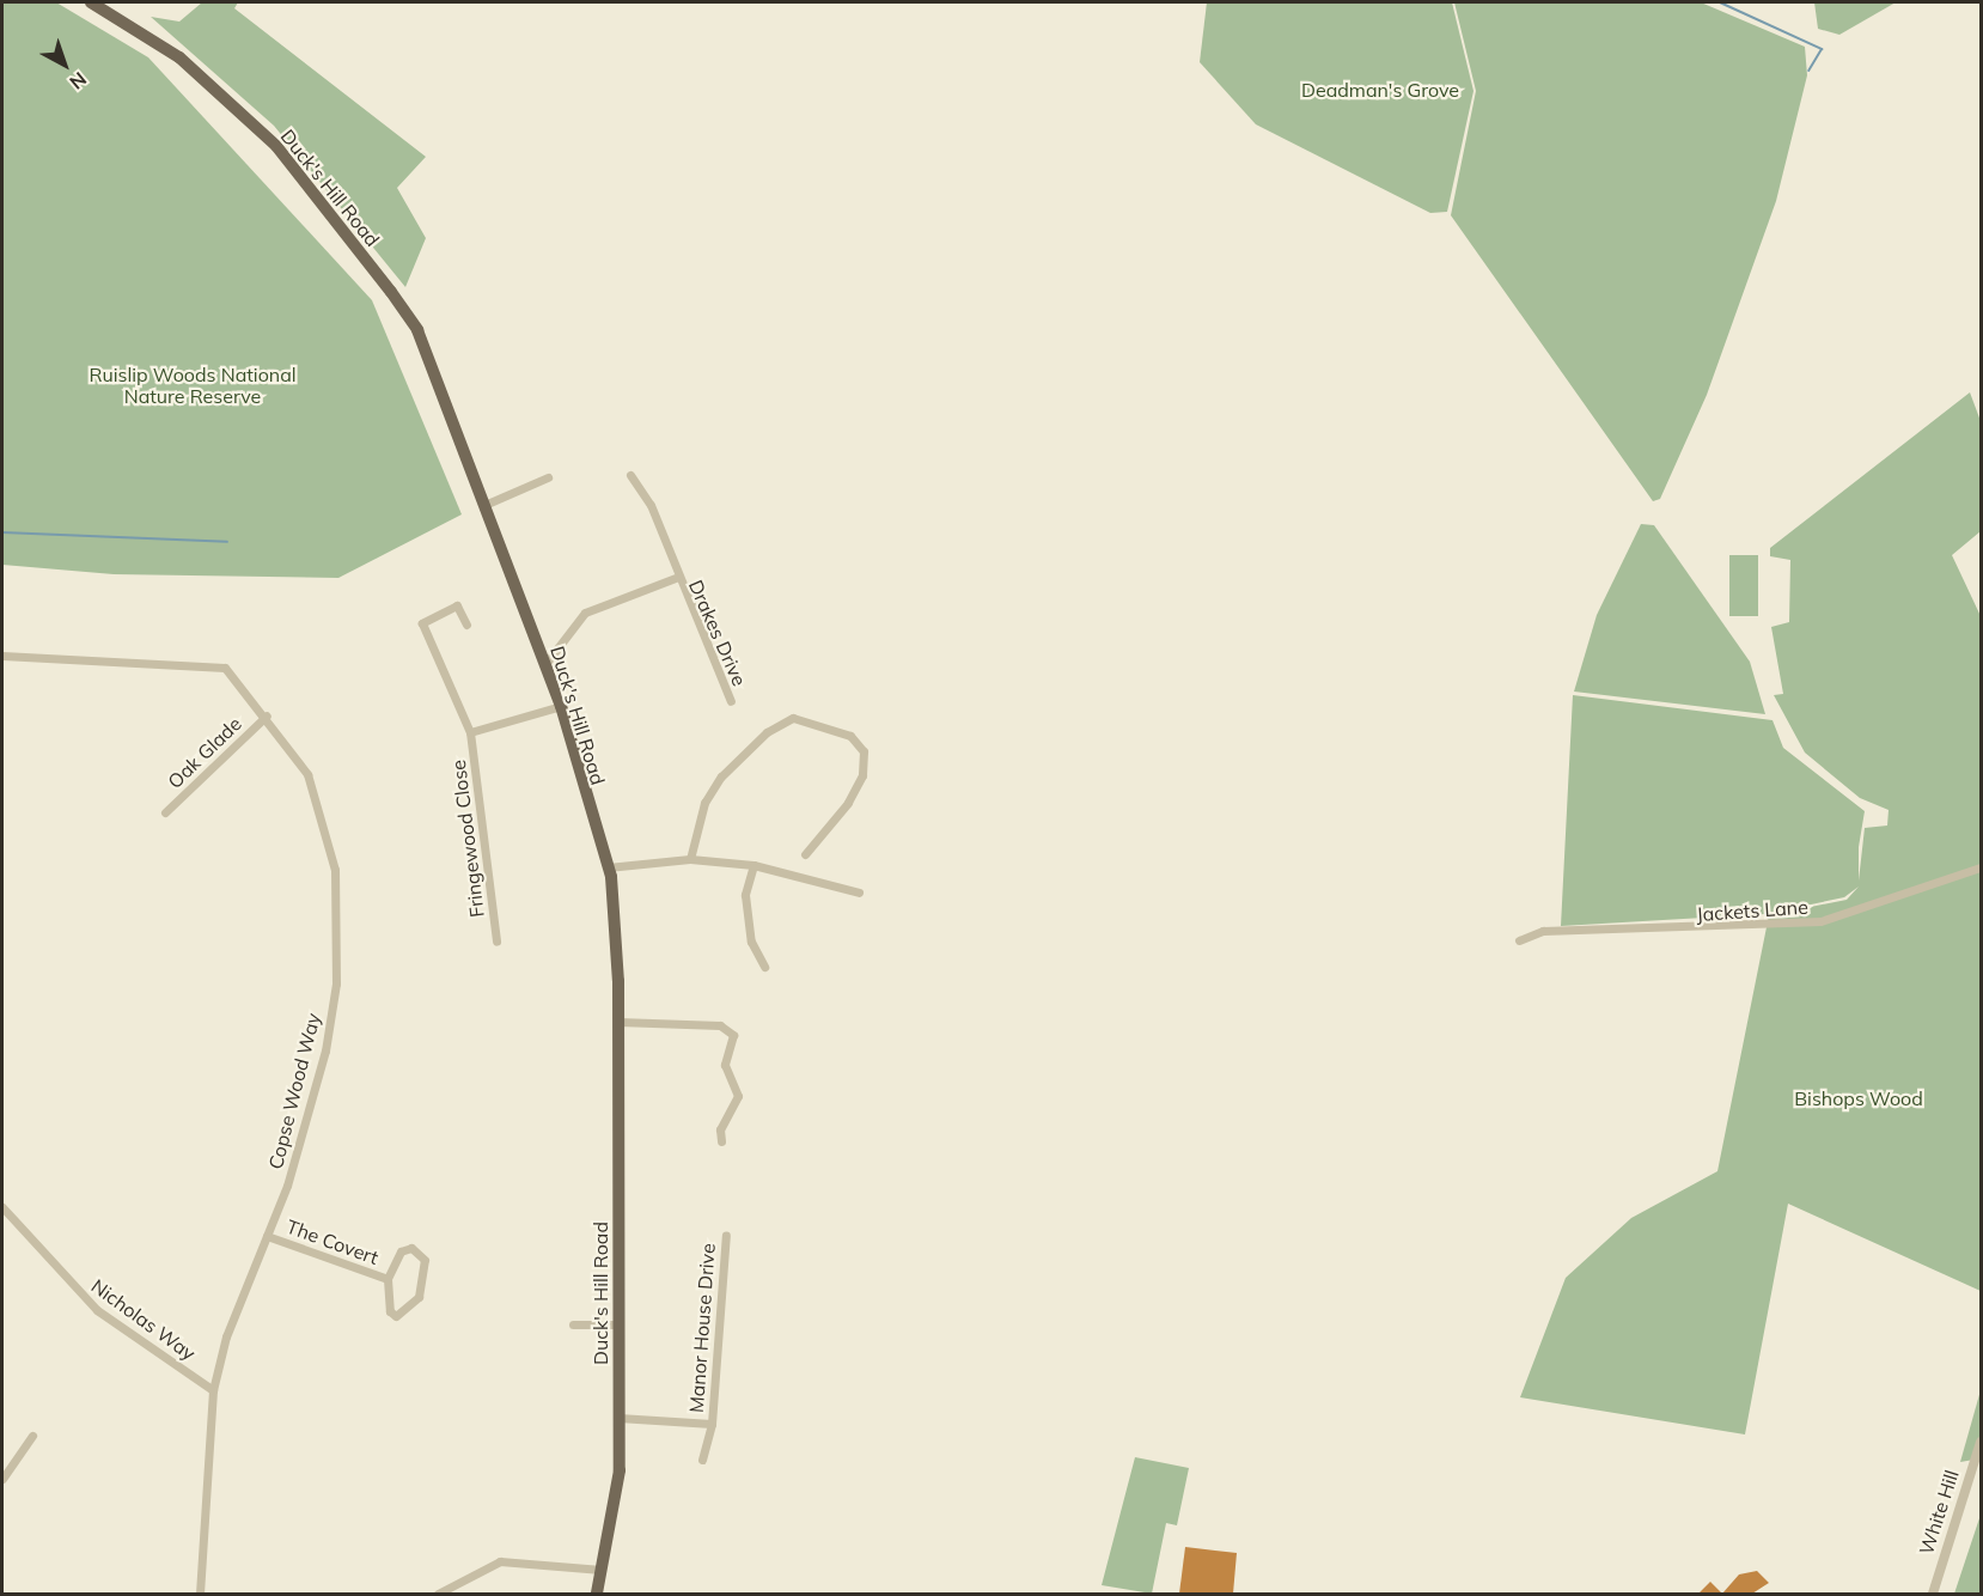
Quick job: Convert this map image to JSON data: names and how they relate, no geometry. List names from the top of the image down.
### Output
{
  "streets": {
    "main road": ["Duck's Hill Road"],
    "street": [
      "Drakes Drive",
      "Oak Glade",
      "Fringewood Close",
      "Jackets Lane",
      "Copse Wood Way",
      "The Covert",
      "Nicholas Way",
      "Manor House Drive",
      "White Hill"
    ]
  },
  "crossings": [
    ["Duck's Hill Road", "Drakes Drive"],
    ["Duck's Hill Road", "Fringewood Close"],
    ["Duck's Hill Road", "Manor House Drive"],
    ["Oak Glade", "Copse Wood Way"],
    ["Copse Wood Way", "The Covert"],
    ["Copse Wood Way", "Nicholas Way"]
  ],
  "parks": ["Deadman's Grove", "Ruislip Woods National Nature Reserve", "Bishops Wood"],
  "north": "bottom right"
}
